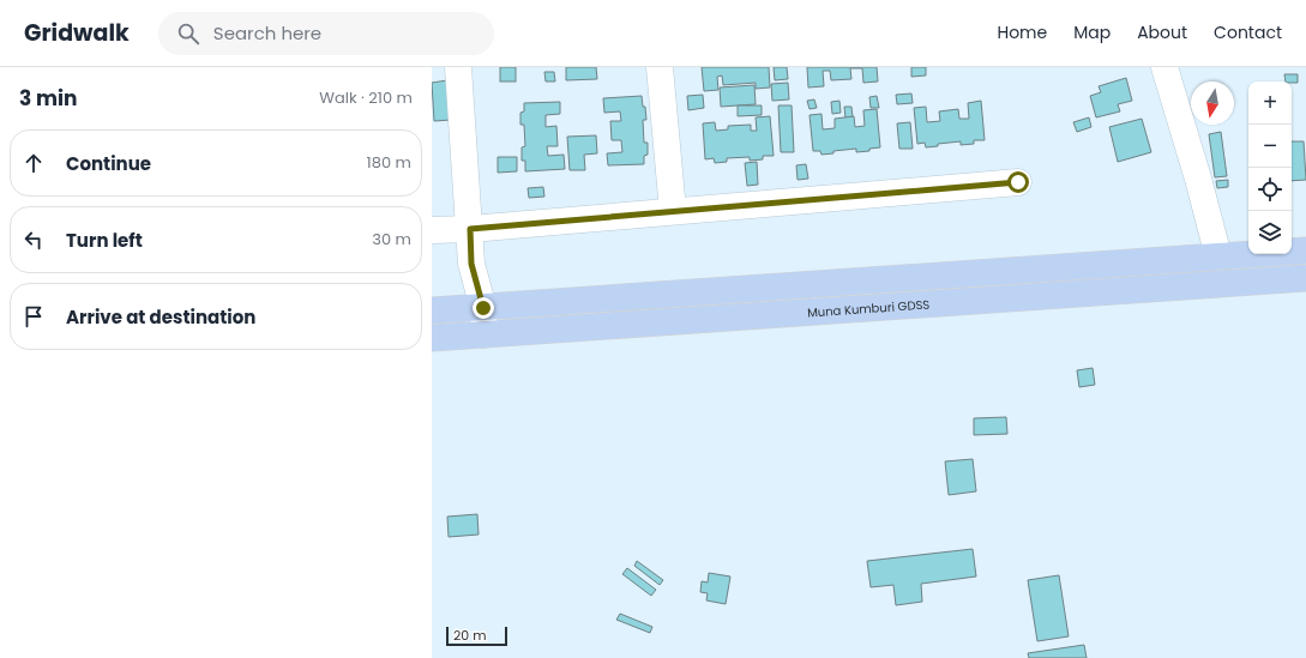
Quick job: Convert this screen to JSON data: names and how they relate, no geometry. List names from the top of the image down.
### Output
{
  "streets": {
    "highway": ["Muna Kumburi GDSS"]
  },
  "scale_bar": "20 m",
  "north": "bottom",
  "page": {
    "header": "Gridwalk",
    "search": "Search here",
    "nav": [
      "Home",
      "Map",
      "About",
      "Contact"
    ],
    "heading": ["3 min", "Walk · 210 m"],
    "map_buttons": ["+", "−"],
    "list": [
      ["Continue", "180 m"],
      ["Turn left", "30 m"],
      "Arrive at destination"
    ],
    "scale": "20 m"
  }
}
